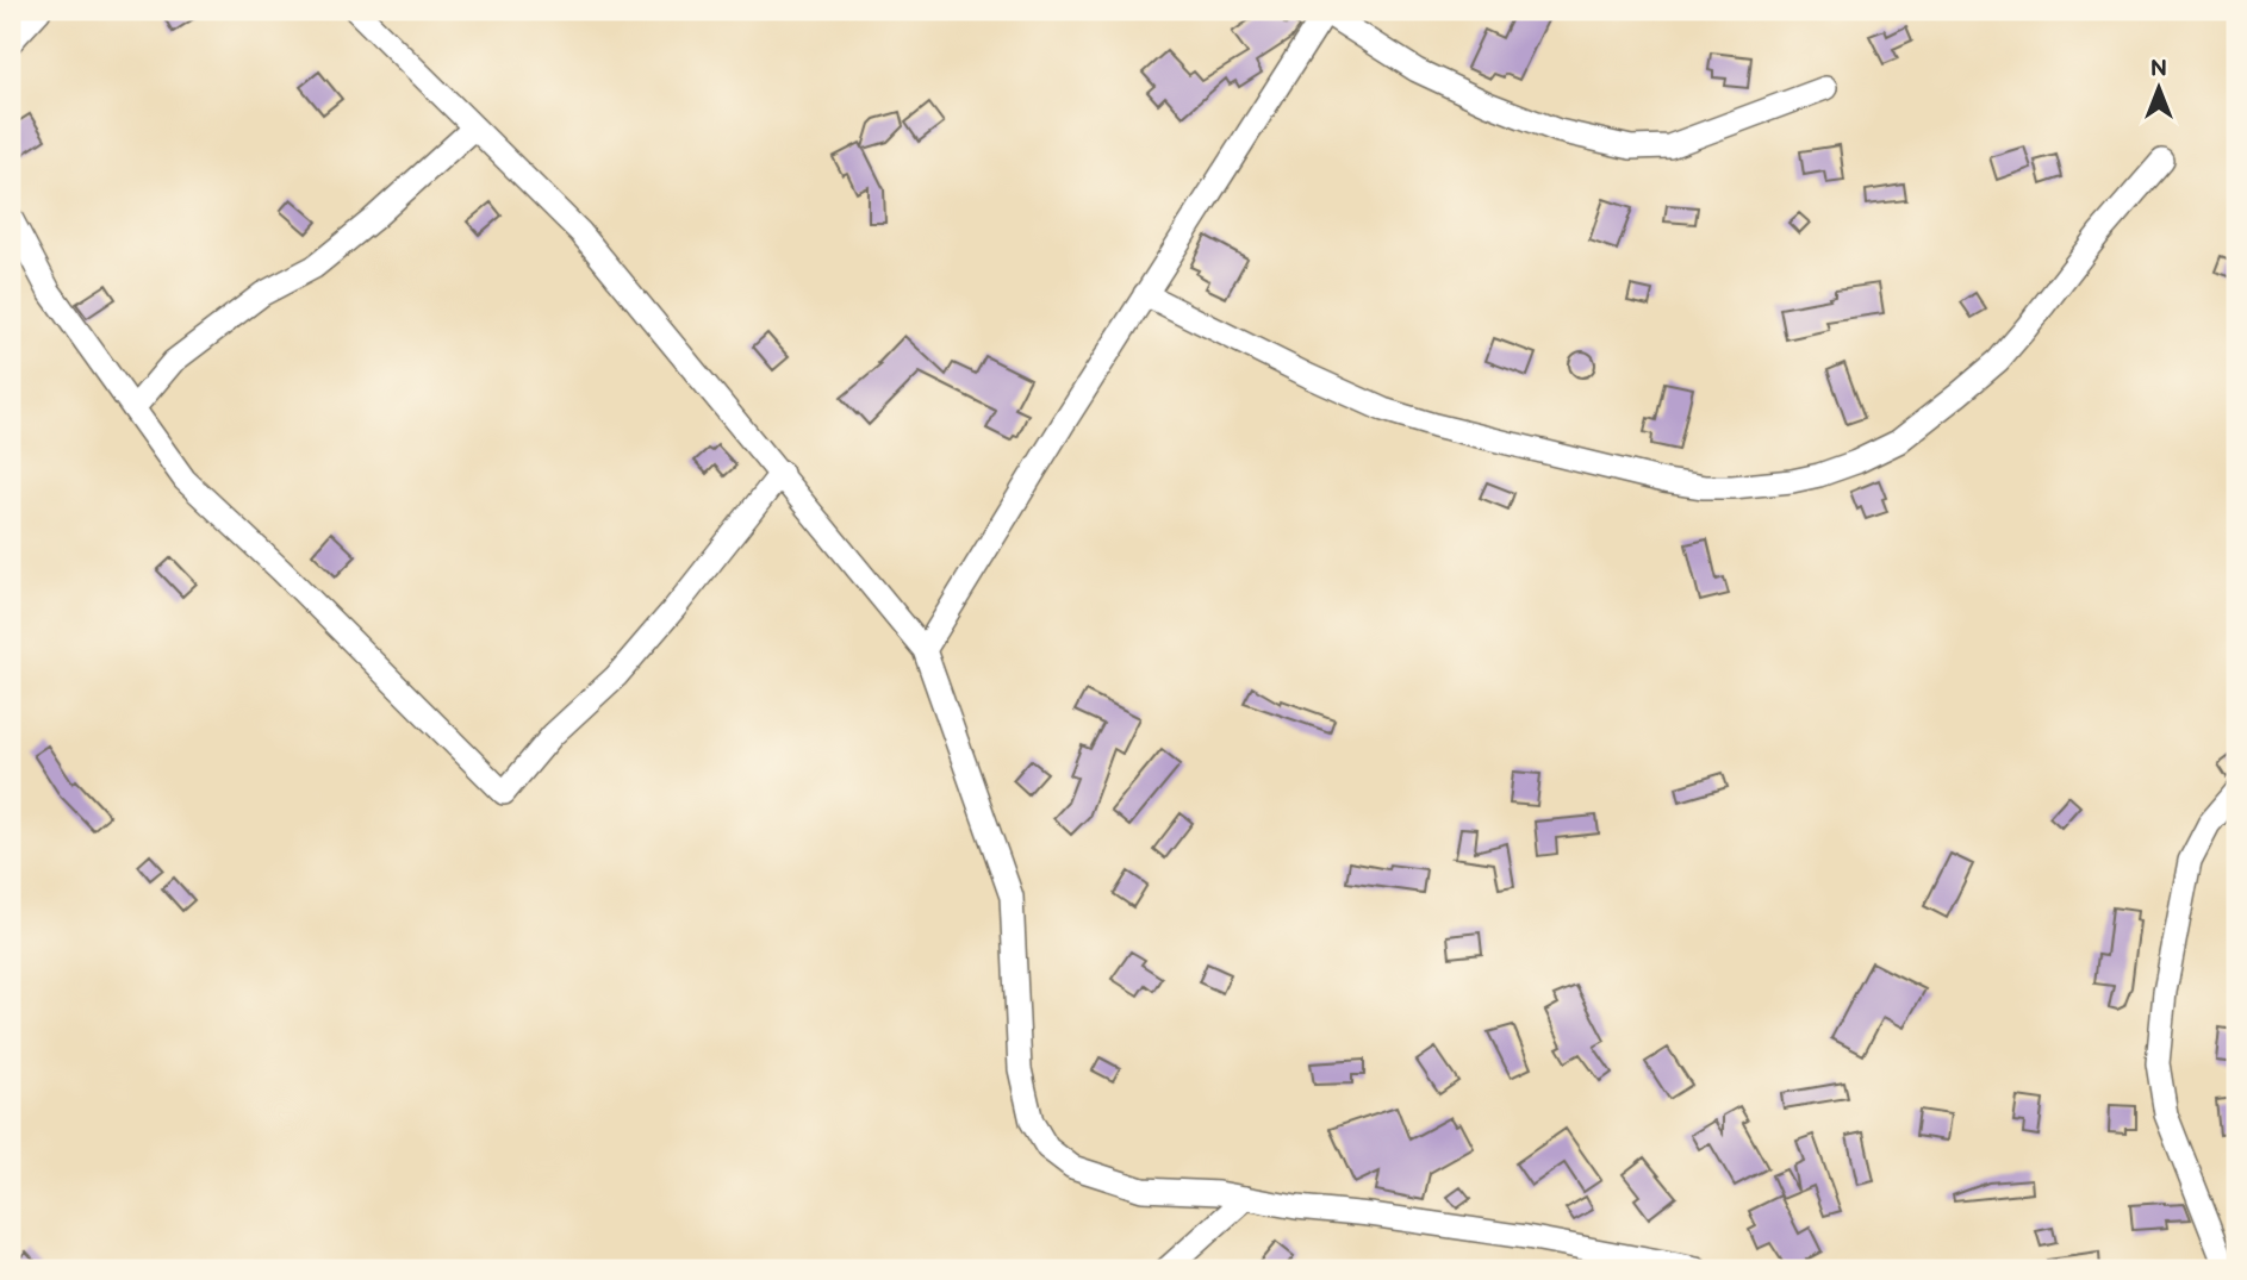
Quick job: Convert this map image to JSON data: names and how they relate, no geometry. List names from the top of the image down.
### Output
{
  "north": "top"
}
